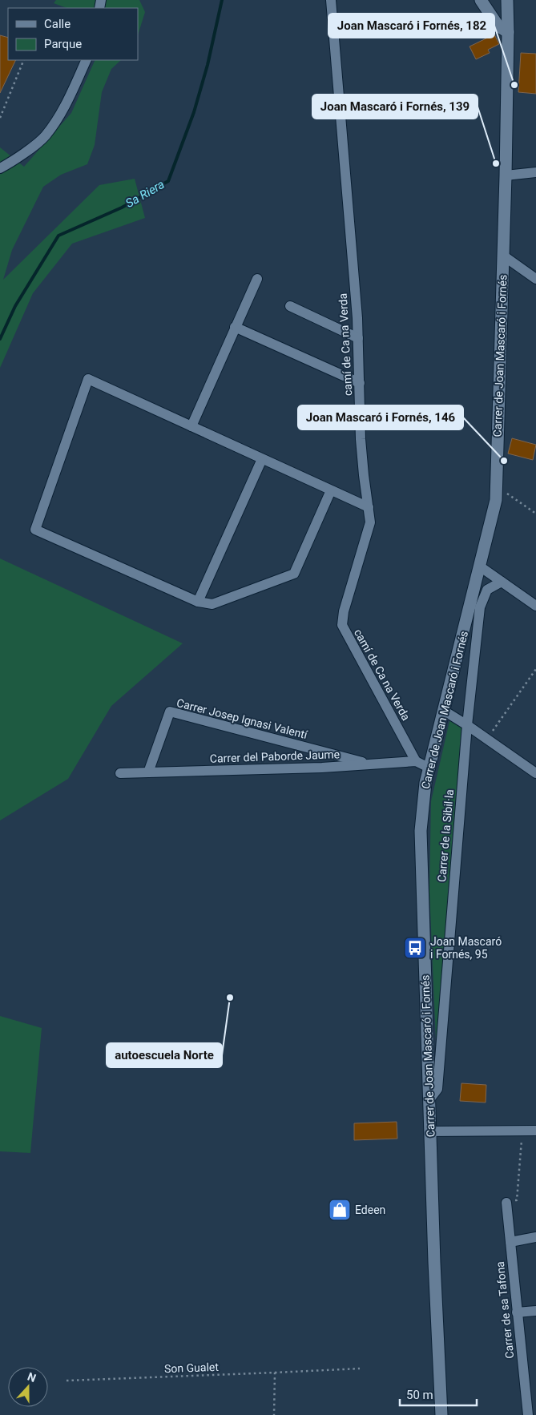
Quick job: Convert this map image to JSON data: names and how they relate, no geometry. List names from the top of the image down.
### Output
{
  "streets": {
    "street": [
      "camí de Ca na Verda",
      "Carrer de Joan Mascaró i Fornés",
      "Carrer Josep Ignasi Valentí",
      "Carrer del Paborde Jaume",
      "Carrer de la Sibil·la",
      "Carrer de sa Tafona"
    ],
    "path": ["Son Gualet"]
  },
  "crossings": [
    ["camí de Ca na Verda", "Carrer del Paborde Jaume"],
    ["Carrer de Joan Mascaró i Fornés", "Carrer del Paborde Jaume"],
    ["Carrer de Joan Mascaró i Fornés", "Carrer de la Sibil·la"],
    ["Carrer Josep Ignasi Valentí", "Carrer del Paborde Jaume"]
  ],
  "water": ["Sa Riera"],
  "places": {
    "other": [
      "Joan Mascaró i Fornés, 182",
      "Joan Mascaró i Fornés, 139",
      "Joan Mascaró i Fornés, 146",
      "autoescuela Norte"
    ],
    "bus stop": ["Joan Mascaró i Fornés, 95"],
    "shop": ["Edeen"]
  },
  "legend": ["Calle", "Parque"],
  "scale_bar": "50 m",
  "north": "top"
}
